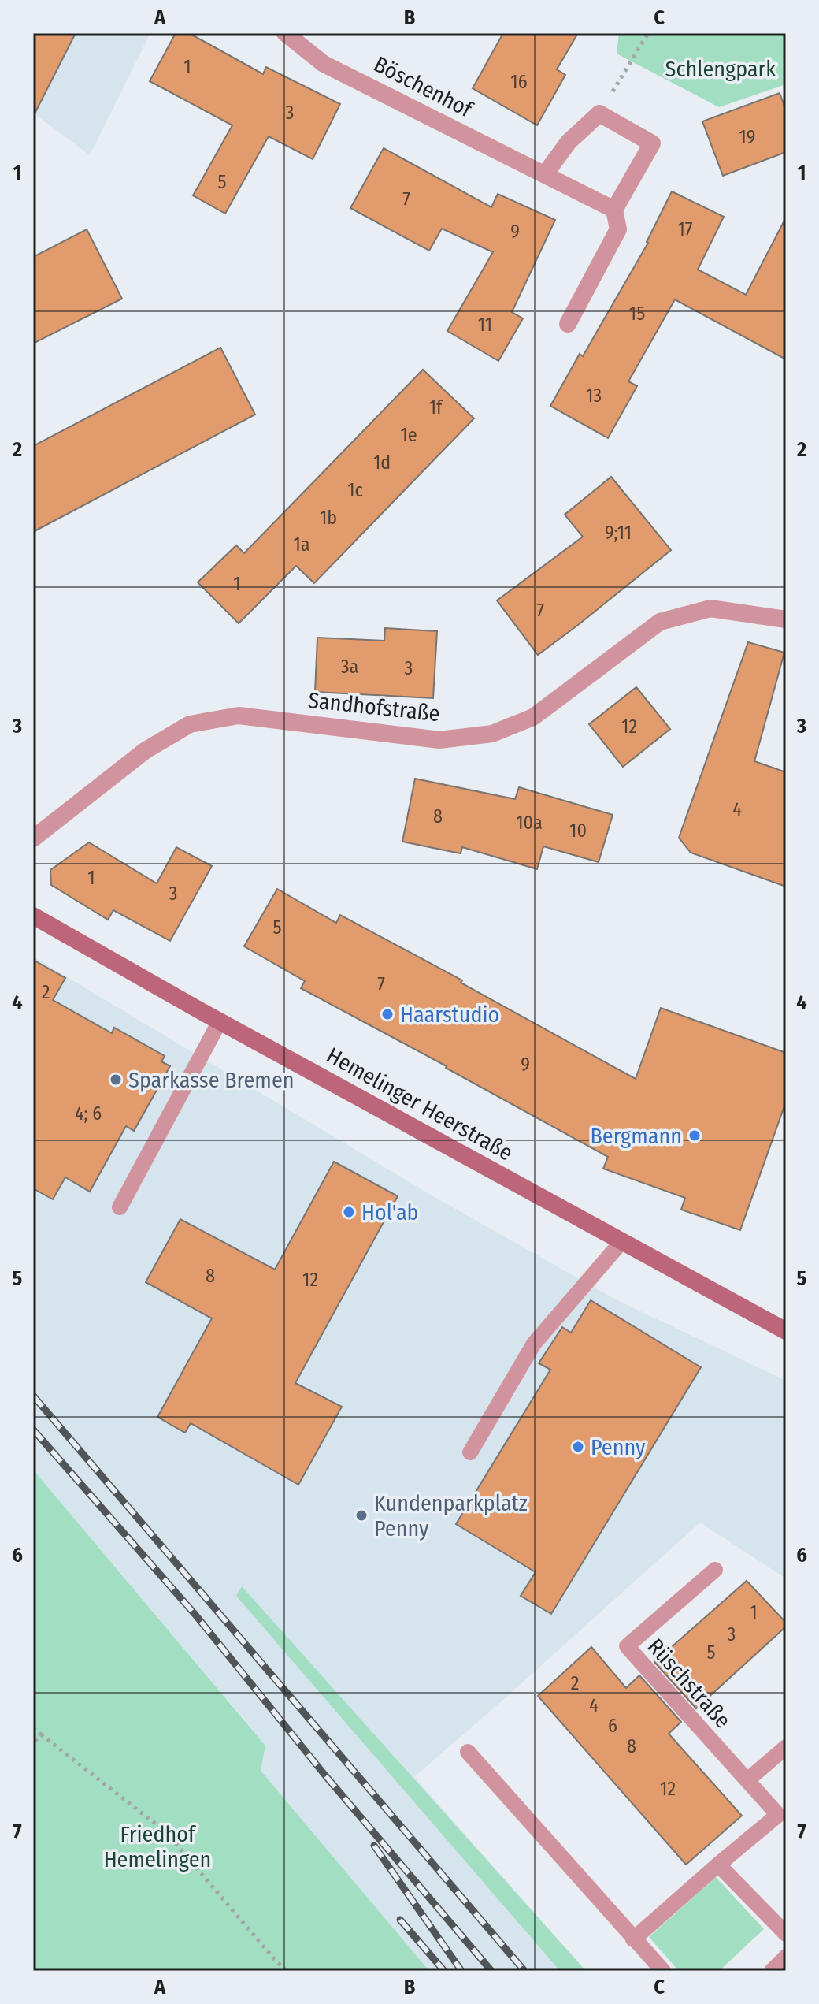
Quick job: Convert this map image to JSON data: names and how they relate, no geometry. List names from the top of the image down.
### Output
{
  "streets": {
    "main road": ["Hemelinger Heerstraße"],
    "street": ["Böschenhof", "Sandhofstraße"],
    "lane": ["Rüschstraße"]
  },
  "parks": ["Schlengpark", "Friedhof Hemelingen"],
  "places": [
    "Haarstudio",
    "Sparkasse Bremen",
    "Bergmann",
    "Hol'ab",
    "Penny",
    "Kundenparkplatz Penny"
  ],
  "house_numbers": [
    "1",
    "16",
    "3",
    "19",
    "5",
    "7",
    "17",
    "9",
    "15",
    "11",
    "13",
    "1f",
    "1e",
    "1d",
    "1c",
    "1b",
    "9;11",
    "1a",
    "1",
    "7",
    "3a",
    "3",
    "12",
    "4",
    "8",
    "10a",
    "10",
    "1",
    "3",
    "5",
    "7",
    "2",
    "9",
    "4; 6",
    "8",
    "12",
    "1",
    "3",
    "5",
    "2",
    "4",
    "6",
    "8",
    "12"
  ],
  "grid": {
    "columns": ["A", "B", "C"],
    "rows": [
      "1",
      "2",
      "3",
      "4",
      "5",
      "6",
      "7"
    ]
  }
}
